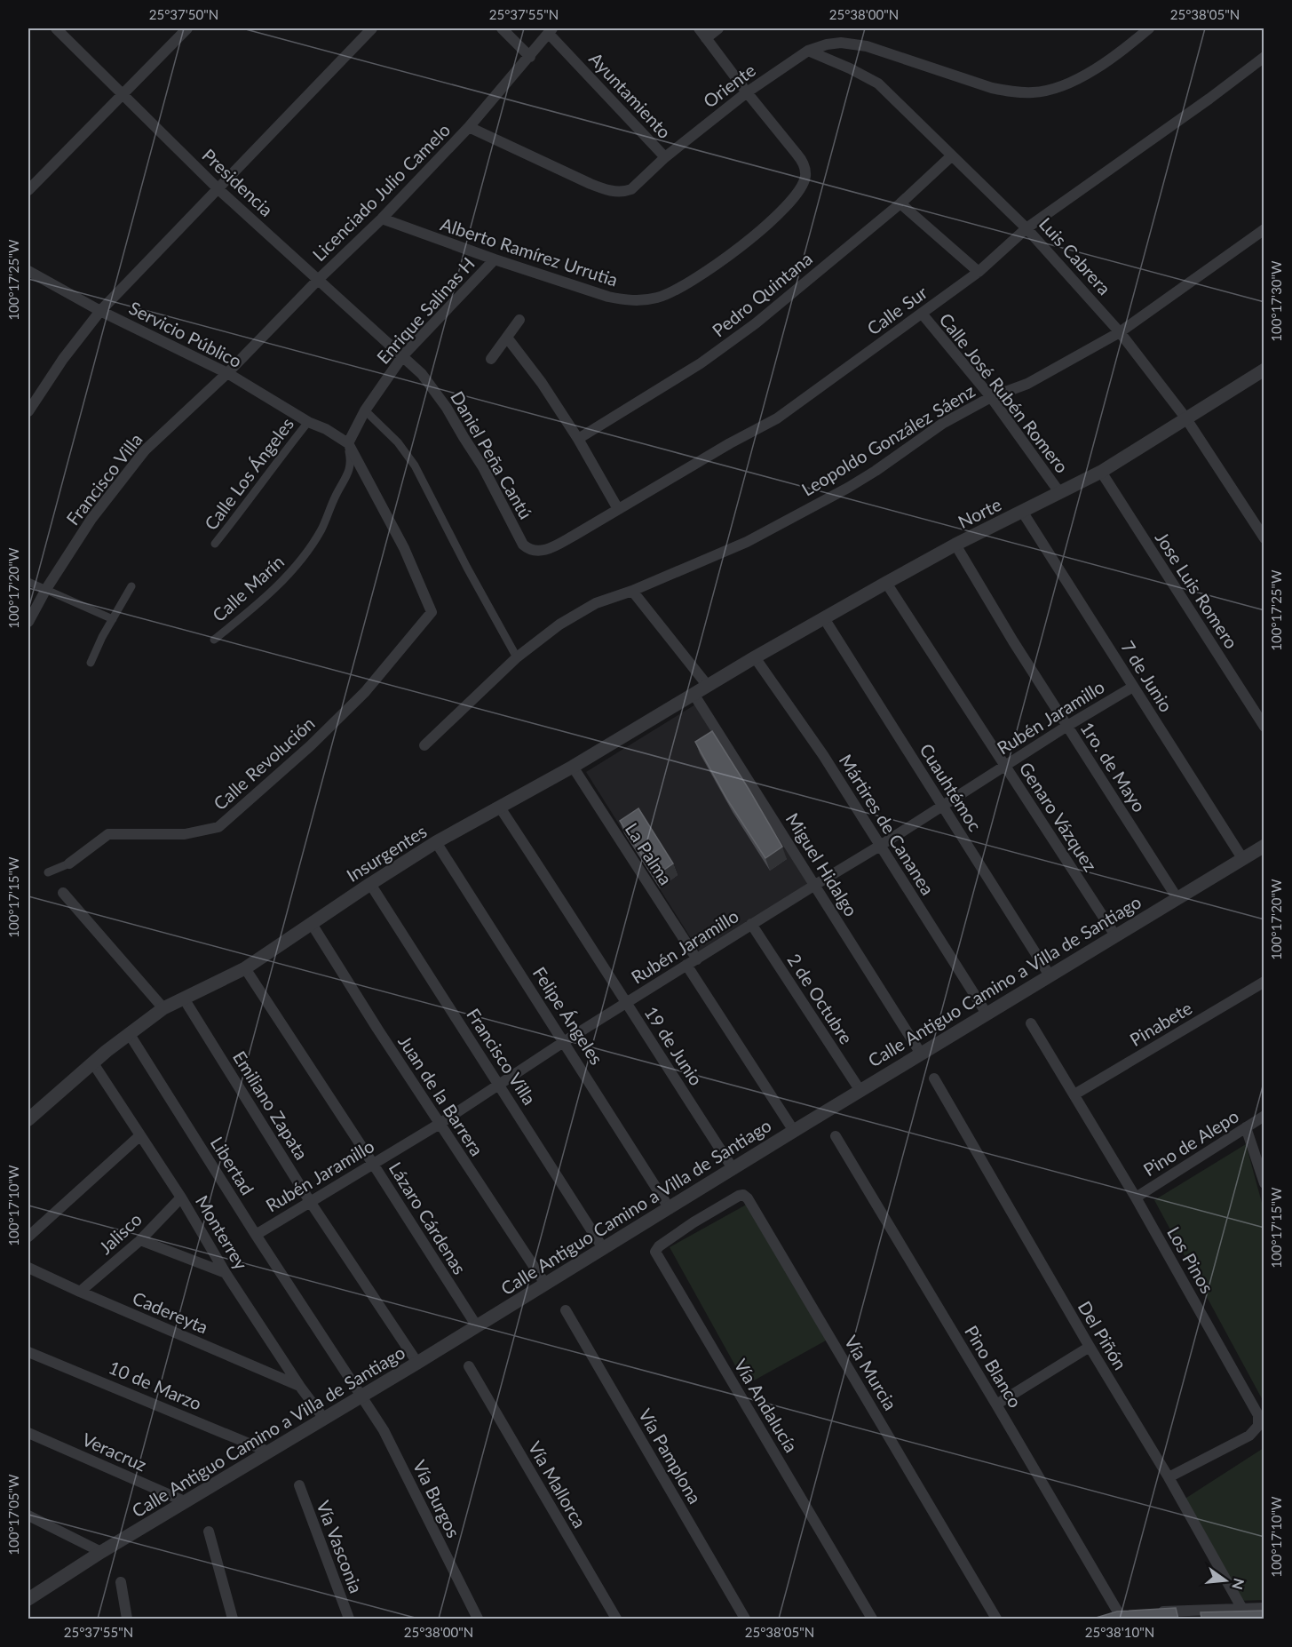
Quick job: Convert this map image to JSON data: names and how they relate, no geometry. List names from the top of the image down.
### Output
{
  "streets": {
    "street": [
      "Oriente",
      "Ayuntamiento",
      "Presidencia",
      "Licenciado Julio Camelo",
      "Alberto Ramírez Urrutia",
      "Luis Cabrera",
      "Pedro Quintana",
      "Enrique Salinas H",
      "Calle Sur",
      "Servicio Público",
      "Calle José Rubén Romero",
      "Leopoldo González Sáenz",
      "Daniel Peña Cantú",
      "Calle Los Ángeles",
      "Francisco Villa",
      "Norte",
      "Calle Marín",
      "Jose Luis Romero",
      "7 de Junio",
      "Rubén Jaramillo",
      "Calle Revolución",
      "1ro. de Mayo",
      "Cuauhtémoc",
      "Genaro Vázquez",
      "Mártires de Cananea",
      "Insurgentes",
      "La Palma",
      "Miguel Hidalgo",
      "Calle Antiguo Camino a Villa de Santiago",
      "2 de Octubre",
      "Felipe Ángeles",
      "Pinabete",
      "19 de Junio",
      "Juan de la Barrera",
      "Emiliano Zapata",
      "Pino de Alepo",
      "Libertad",
      "Lázaro Cárdenas",
      "Monterrey",
      "Jalisco",
      "Los Pinos",
      "Cadereyta",
      "Del Piñón",
      "Pino Blanco",
      "Vía Murcia",
      "10 de Marzo",
      "Vía Andalucía",
      "Veracruz",
      "Vía Pamplona",
      "Vía Mallorca",
      "Vía Burgos",
      "Vía Vasconia"
    ]
  },
  "crossings": [
    ["Oriente", "Ayuntamiento"],
    ["Oriente", "Licenciado Julio Camelo"],
    ["Oriente", "Alberto Ramírez Urrutia"],
    ["Oriente", "Luis Cabrera"],
    ["Ayuntamiento", "Licenciado Julio Camelo"],
    ["Presidencia", "Licenciado Julio Camelo"],
    ["Presidencia", "Enrique Salinas H"],
    ["Presidencia", "Daniel Peña Cantú"],
    ["Licenciado Julio Camelo", "Alberto Ramírez Urrutia"],
    ["Licenciado Julio Camelo", "Servicio Público"],
    ["Licenciado Julio Camelo", "Francisco Villa"],
    ["Alberto Ramírez Urrutia", "Enrique Salinas H"],
    ["Luis Cabrera", "Pedro Quintana"],
    ["Luis Cabrera", "Calle Sur"],
    ["Luis Cabrera", "Leopoldo González Sáenz"],
    ["Luis Cabrera", "Norte"],
    ["Enrique Salinas H", "Servicio Público"],
    ["Enrique Salinas H", "Daniel Peña Cantú"],
    ["Enrique Salinas H", "Calle Marín"],
    ["Enrique Salinas H", "Calle Revolución"],
    ["Calle Sur", "Calle José Rubén Romero"],
    ["Calle Sur", "Daniel Peña Cantú"],
    ["Servicio Público", "Calle Los Ángeles"],
    ["Servicio Público", "Francisco Villa"],
    ["Servicio Público", "Calle Marín"],
    ["Servicio Público", "Calle Revolución"],
    ["Calle José Rubén Romero", "Leopoldo González Sáenz"],
    ["Calle José Rubén Romero", "Norte"],
    ["Francisco Villa", "Rubén Jaramillo"],
    ["Francisco Villa", "Insurgentes"],
    ["Francisco Villa", "Calle Antiguo Camino a Villa de Santiago"],
    ["Norte", "Jose Luis Romero"],
    ["Norte", "7 de Junio"],
    ["Norte", "1ro. de Mayo"],
    ["Norte", "Cuauhtémoc"],
    ["Norte", "Genaro Vázquez"],
    ["Norte", "Mártires de Cananea"],
    ["Norte", "Insurgentes"],
    ["Calle Marín", "Calle Revolución"],
    ["7 de Junio", "Rubén Jaramillo"],
    ["7 de Junio", "Calle Antiguo Camino a Villa de Santiago"],
    ["Rubén Jaramillo", "1ro. de Mayo"],
    ["Rubén Jaramillo", "Cuauhtémoc"],
    ["Rubén Jaramillo", "Genaro Vázquez"],
    ["Rubén Jaramillo", "Mártires de Cananea"],
    ["Rubén Jaramillo", "La Palma"],
    ["Rubén Jaramillo", "Miguel Hidalgo"],
    ["Rubén Jaramillo", "2 de Octubre"],
    ["Rubén Jaramillo", "Felipe Ángeles"],
    ["Rubén Jaramillo", "19 de Junio"],
    ["Rubén Jaramillo", "Juan de la Barrera"],
    ["Rubén Jaramillo", "Emiliano Zapata"],
    ["Rubén Jaramillo", "Libertad"],
    ["Rubén Jaramillo", "Lázaro Cárdenas"],
    ["1ro. de Mayo", "Calle Antiguo Camino a Villa de Santiago"],
    ["Cuauhtémoc", "Calle Antiguo Camino a Villa de Santiago"],
    ["Genaro Vázquez", "Calle Antiguo Camino a Villa de Santiago"],
    ["Mártires de Cananea", "Calle Antiguo Camino a Villa de Santiago"],
    ["Insurgentes", "La Palma"],
    ["Insurgentes", "Miguel Hidalgo"],
    ["Insurgentes", "Felipe Ángeles"],
    ["Insurgentes", "19 de Junio"],
    ["Insurgentes", "Juan de la Barrera"],
    ["Insurgentes", "Emiliano Zapata"],
    ["Insurgentes", "Libertad"],
    ["Insurgentes", "Lázaro Cárdenas"],
    ["Insurgentes", "Monterrey"],
    ["Miguel Hidalgo", "Calle Antiguo Camino a Villa de Santiago"],
    ["Calle Antiguo Camino a Villa de Santiago", "2 de Octubre"],
    ["Calle Antiguo Camino a Villa de Santiago", "Felipe Ángeles"],
    ["Calle Antiguo Camino a Villa de Santiago", "19 de Junio"],
    ["Calle Antiguo Camino a Villa de Santiago", "Juan de la Barrera"],
    ["Calle Antiguo Camino a Villa de Santiago", "Emiliano Zapata"],
    ["Calle Antiguo Camino a Villa de Santiago", "Libertad"],
    ["Calle Antiguo Camino a Villa de Santiago", "Lázaro Cárdenas"],
    ["Calle Antiguo Camino a Villa de Santiago", "Monterrey"],
    ["Calle Antiguo Camino a Villa de Santiago", "10 de Marzo"],
    ["Calle Antiguo Camino a Villa de Santiago", "Veracruz"],
    ["Calle Antiguo Camino a Villa de Santiago", "Vía Burgos"],
    ["Pinabete", "Los Pinos"],
    ["Pino de Alepo", "Los Pinos"],
    ["Libertad", "Vía Burgos"],
    ["Monterrey", "Jalisco"],
    ["Monterrey", "Cadereyta"],
    ["Jalisco", "Cadereyta"],
    ["Los Pinos", "Del Piñón"],
    ["Vía Murcia", "Vía Andalucía"]
  ],
  "north": "right",
  "coordinates": [
    "25°37'50\"N",
    "25°37'55\"N",
    "25°38'00\"N",
    "25°38'05\"N",
    "100°17'25\"W",
    "100°17'30\"W",
    "100°17'20\"W",
    "100°17'15\"W",
    "100°17'10\"W",
    "100°17'05\"W",
    "25°38'10\"N"
  ]
}
